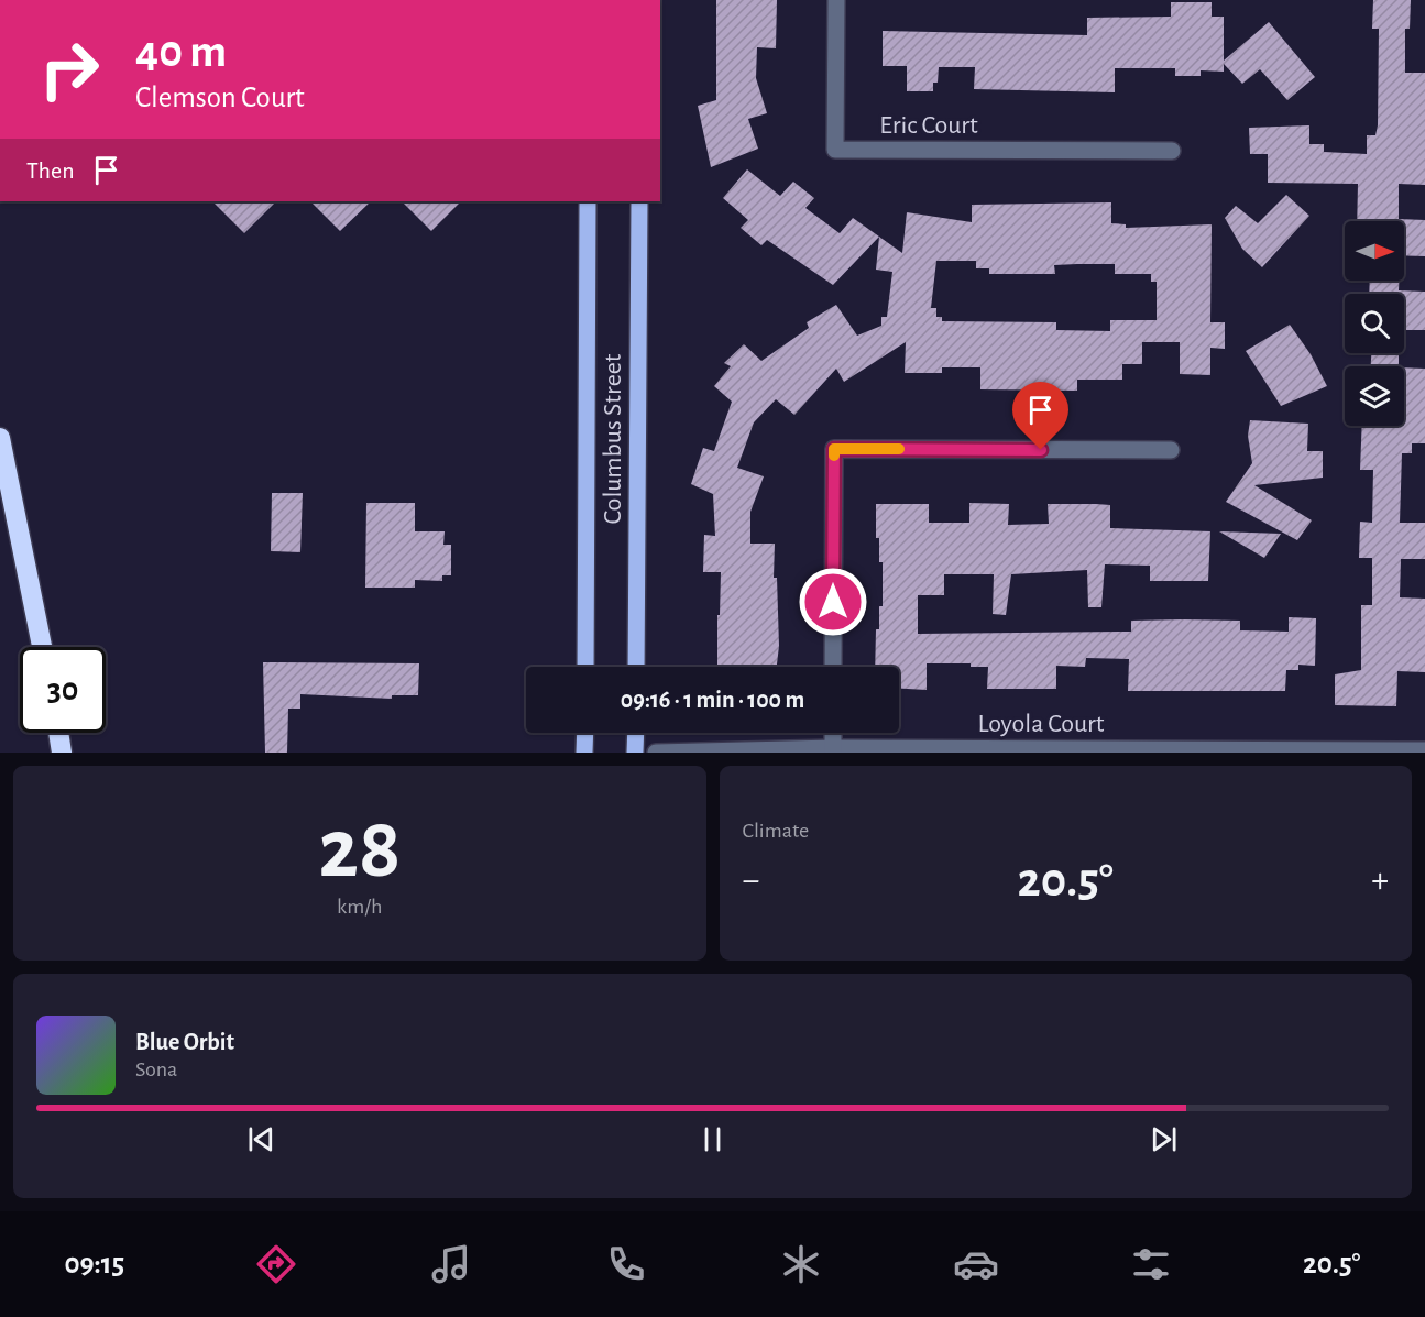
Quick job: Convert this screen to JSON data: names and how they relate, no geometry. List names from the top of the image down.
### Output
{
  "streets": {
    "main road": ["Columbus Street"],
    "street": ["Eric Court", "Loyola Court"]
  },
  "north": "right",
  "page": {
    "turn": ["40 m", "Clemson Court"],
    "then": "Then",
    "limit": "30",
    "trip": "09:16 · 1 min · 100 m",
    "tile": [
      ["28", "km/h"],
      "Climate"
    ],
    "heat": ["−", "20.5°", "+"],
    "song": ["Blue Orbit", "Sona"],
    "tabs": ["09:15", "20.5°"]
  }
}
